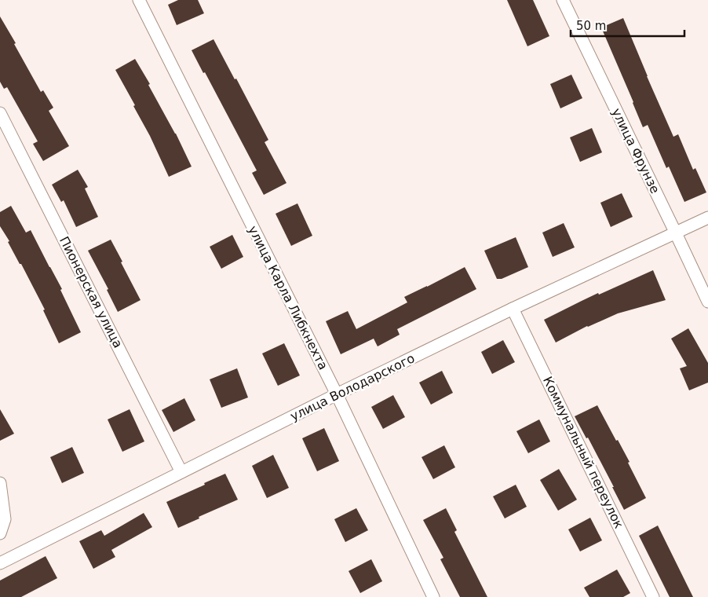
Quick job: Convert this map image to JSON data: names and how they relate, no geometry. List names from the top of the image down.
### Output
{
  "streets": {
    "street": [
      "улица Фрунзе",
      "Пионерская улица",
      "улица Карла Либкнехта",
      "улица Володарского",
      "Коммунальный переулок"
    ]
  },
  "crossings": [
    ["улица Фрунзе", "улица Володарского"],
    ["Пионерская улица", "улица Володарского"],
    ["улица Карла Либкнехта", "улица Володарского"],
    ["улица Володарского", "Коммунальный переулок"]
  ],
  "scale_bar": "50 m"
}
